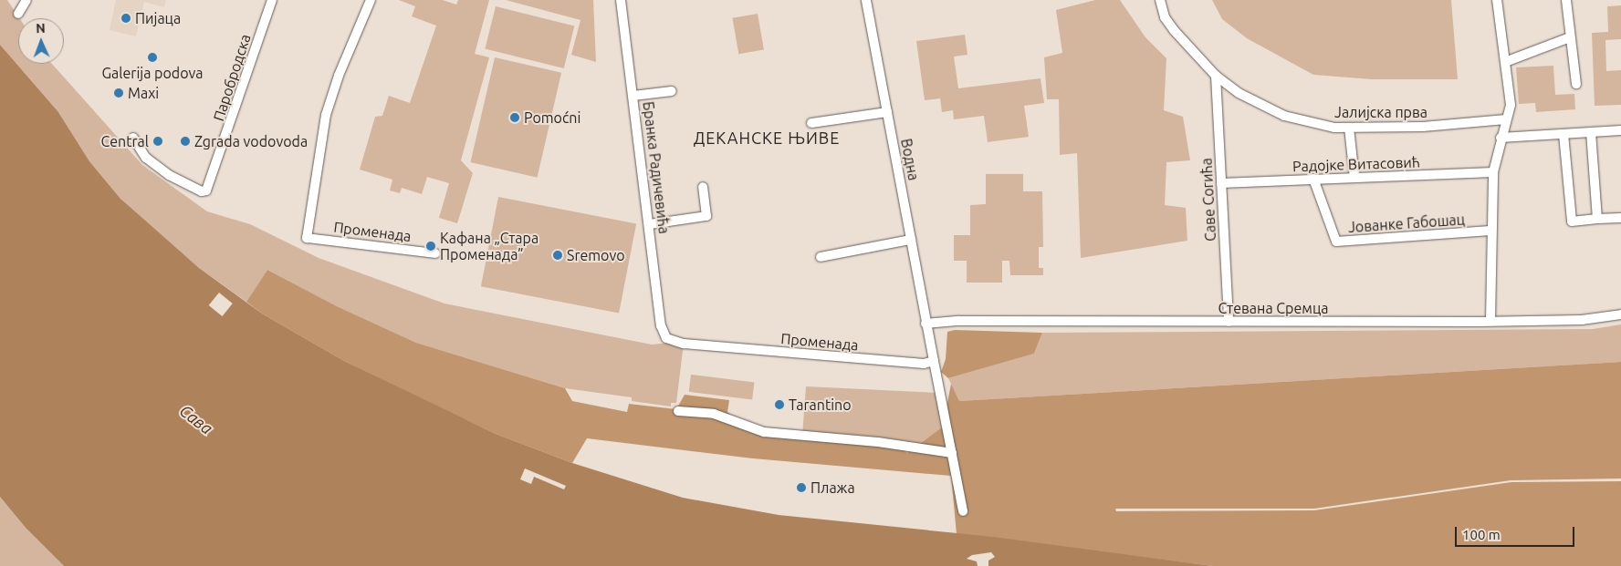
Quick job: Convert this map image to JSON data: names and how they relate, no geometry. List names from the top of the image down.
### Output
{
  "streets": {
    "street": [
      "Паробродска",
      "Јалијска прва",
      "Водна",
      "Радојке Витасовић",
      "Бранка Радичевића",
      "Саве Согића",
      "Јованке Габошац",
      "Променада",
      "Стевана Сремца"
    ]
  },
  "crossings": [
    ["Јалијска прва", "Саве Согића"],
    ["Водна", "Стевана Сремца"],
    ["Радојке Витасовић", "Саве Согића"],
    ["Радојке Витасовић", "Јованке Габошац"],
    ["Бранка Радичевића", "Променада"],
    ["Саве Согића", "Стевана Сремца"]
  ],
  "districts": ["ДЕКАНСКЕ ЊИВЕ"],
  "water": ["Сава"],
  "places": [
    "Пијаца",
    "Galerija podova",
    "Maxi",
    "Pomoćni",
    "Central",
    "Zgrada vodovoda",
    "Кафана „Стара Променада”",
    "Sremovo",
    "Tarantino",
    "Плажа"
  ],
  "scale_bar": "100 m",
  "north": "top"
}
